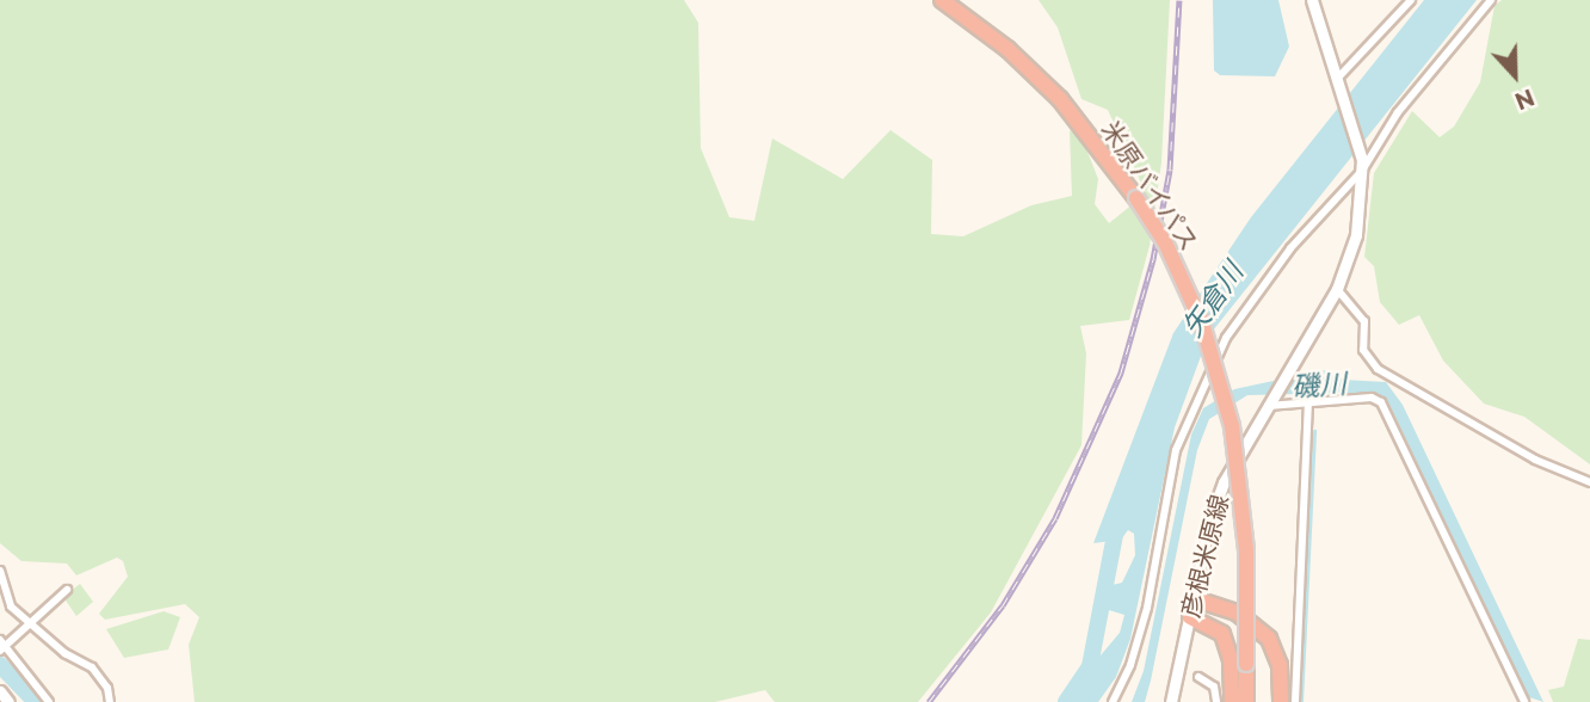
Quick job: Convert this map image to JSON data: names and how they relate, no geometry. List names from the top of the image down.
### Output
{
  "streets": {
    "highway": ["米原バイパス"],
    "main road": ["彦根米原線"]
  },
  "water": ["矢倉川", "磯川"],
  "north": "bottom"
}
